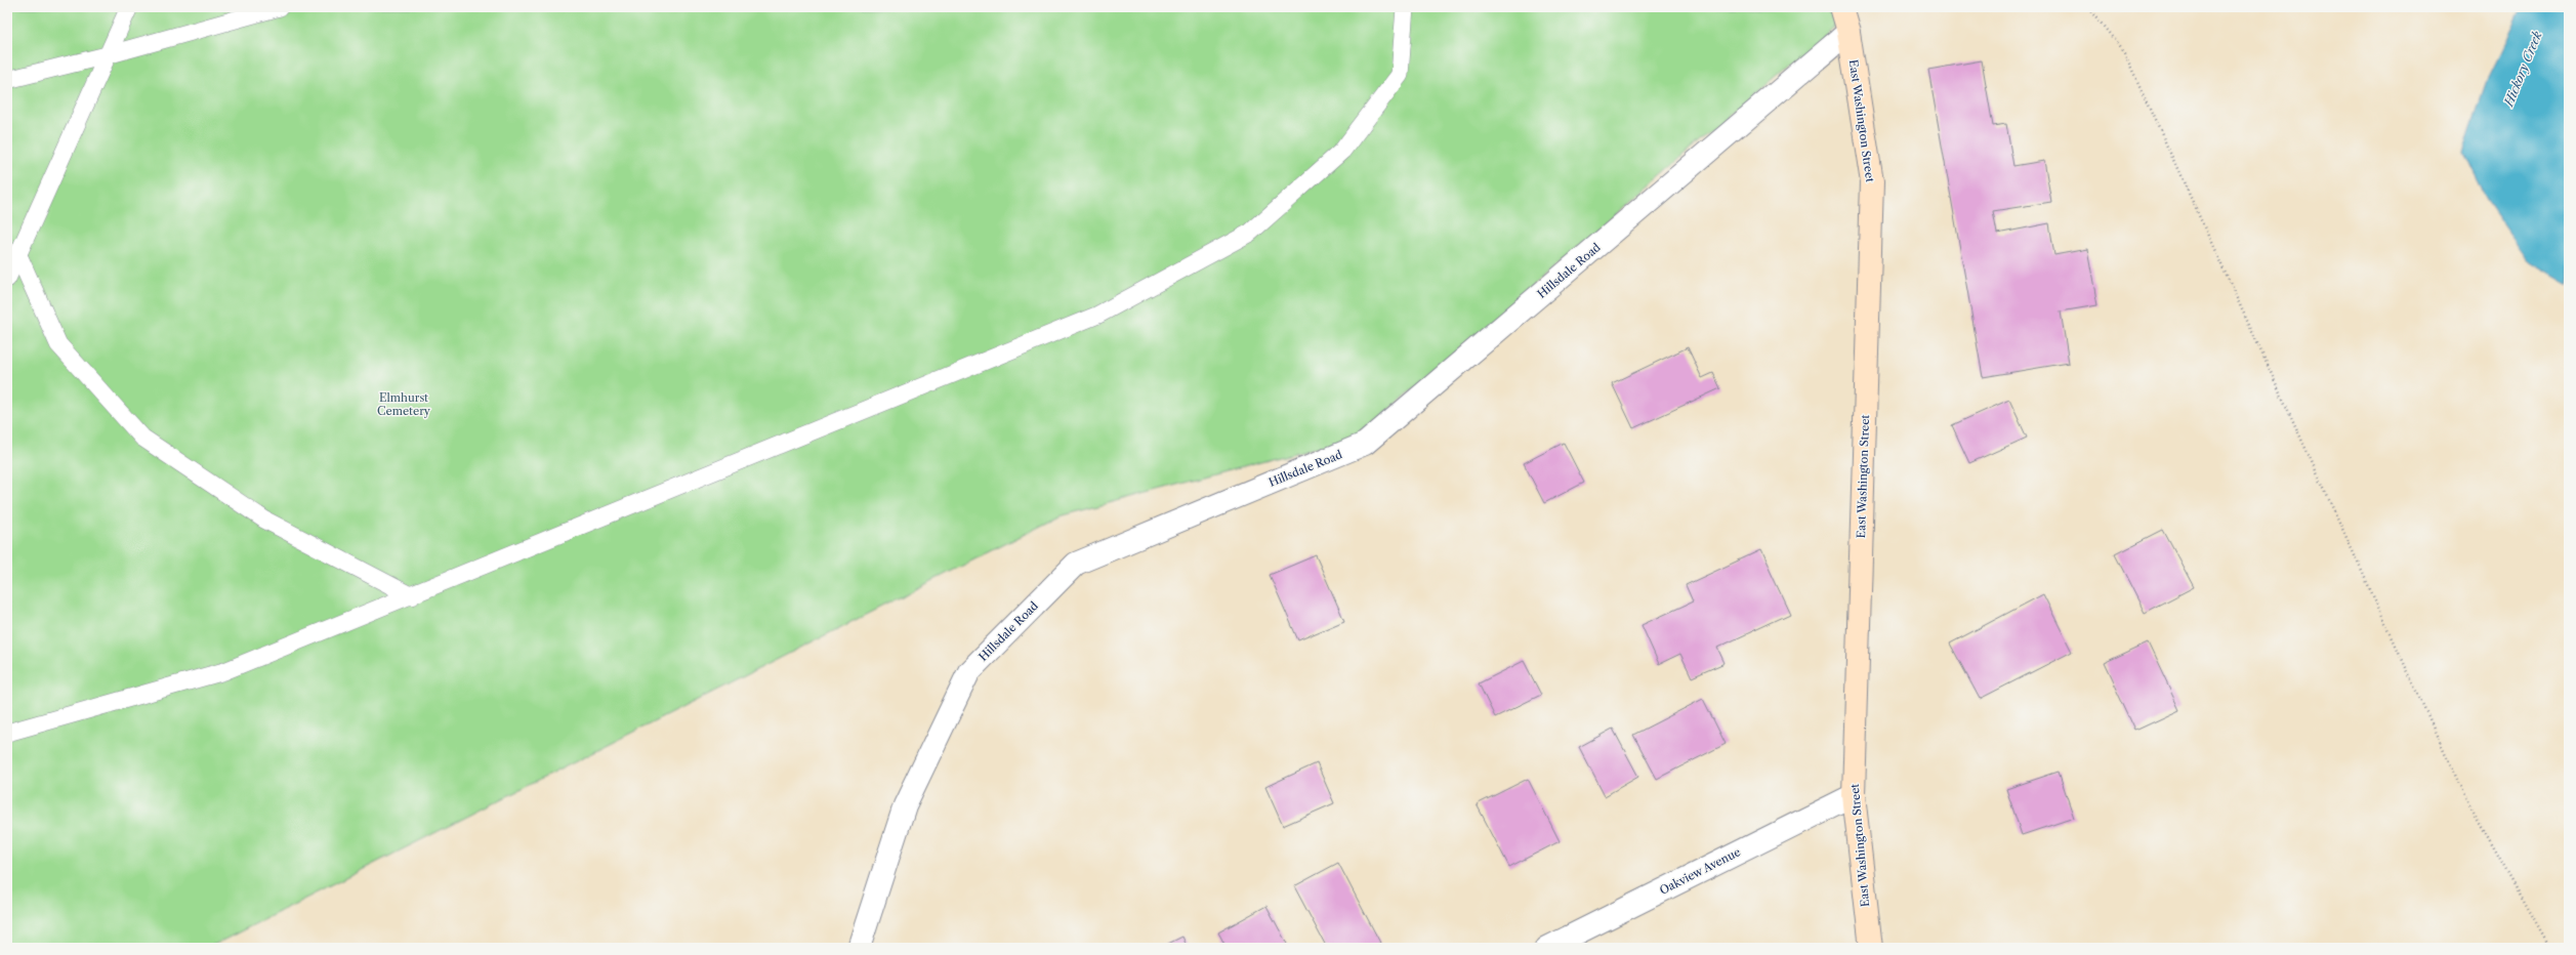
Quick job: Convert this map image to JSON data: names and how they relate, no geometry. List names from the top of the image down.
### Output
{
  "streets": {
    "street": ["East Washington Street", "Hillsdale Road", "Oakview Avenue"]
  },
  "crossings": [
    ["East Washington Street", "Hillsdale Road"],
    ["East Washington Street", "Oakview Avenue"]
  ],
  "water": ["Hickory Creek"],
  "parks": ["Elmhurst Cemetery"]
}
